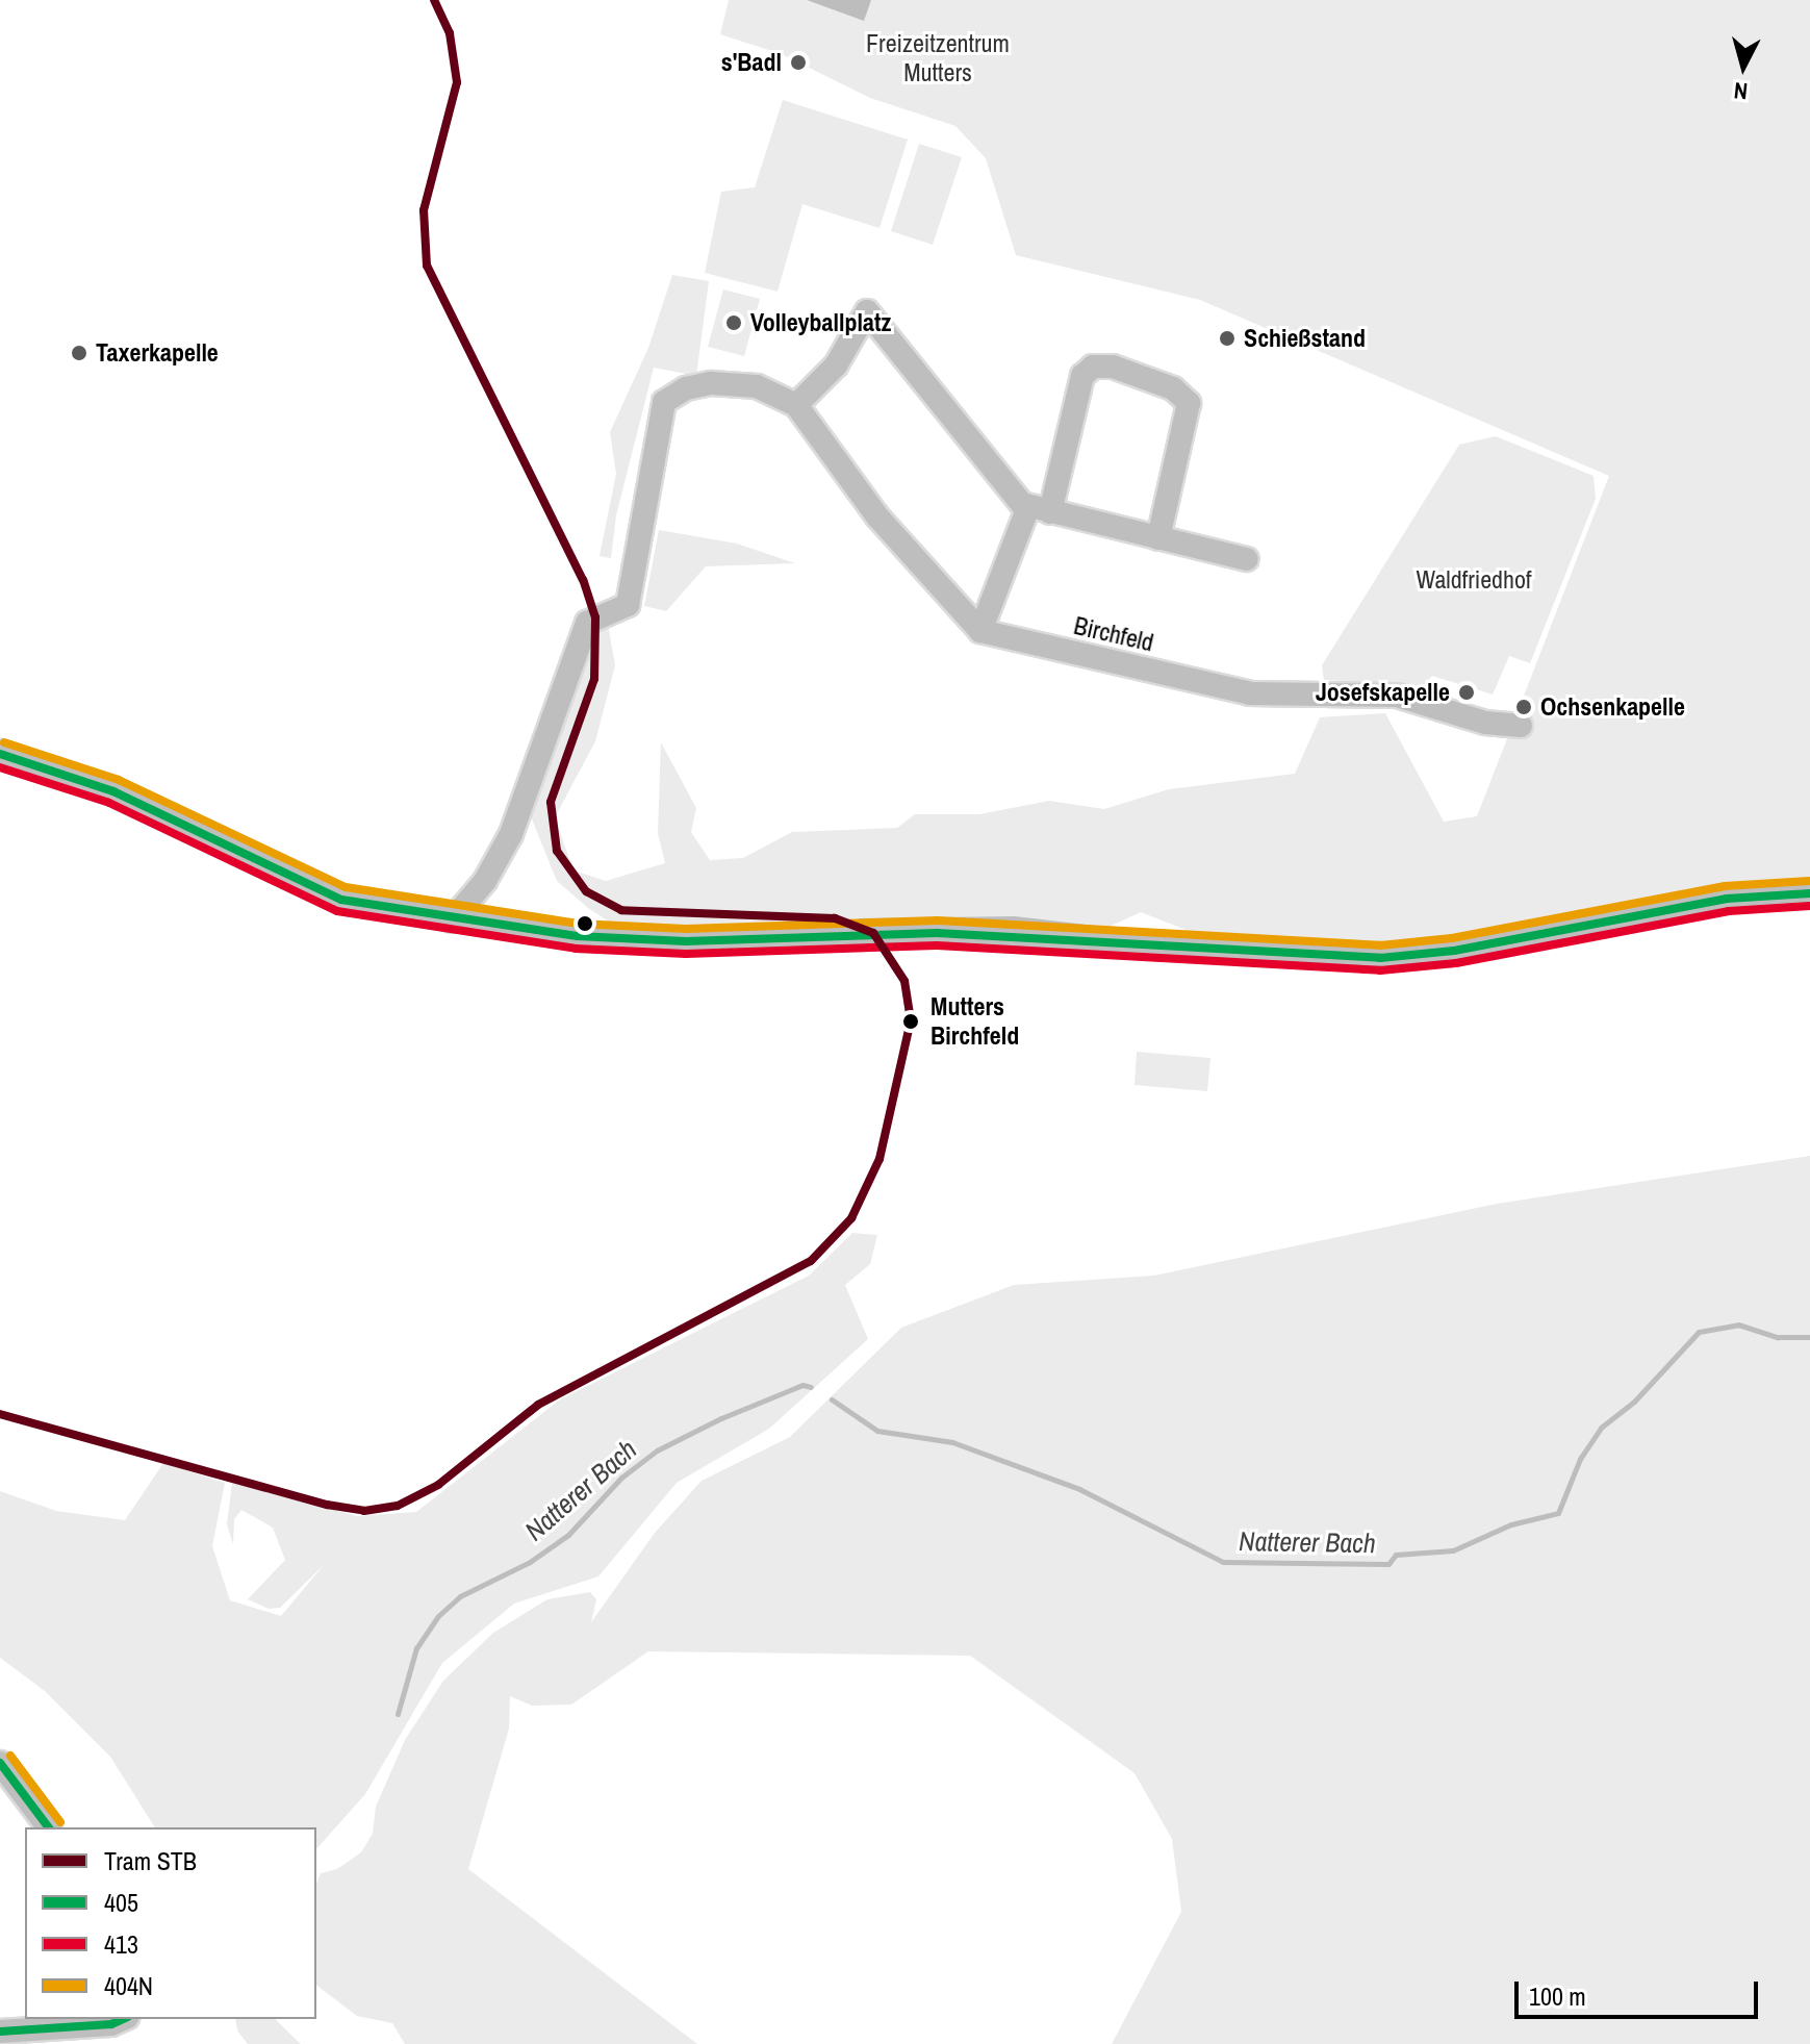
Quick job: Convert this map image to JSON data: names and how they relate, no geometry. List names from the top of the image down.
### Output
{
  "streets": {
    "street": ["Birchfeld"]
  },
  "water": ["Natterer Bach"],
  "parks": ["Freizeitzentrum Mutters", "Waldfriedhof"],
  "places": [
    "s'Badl",
    "Volleyballplatz",
    "Schießstand",
    "Taxerkapelle",
    "Josefskapelle",
    "Ochsenkapelle",
    "Mutters Birchfeld"
  ],
  "lines": [
    "tram line STB",
    "transit line 404N",
    "transit line 405",
    "transit line 413"
  ],
  "legend": [
    "Tram STB",
    "405",
    "413",
    "404N"
  ],
  "scale_bar": "100 m",
  "north": "bottom"
}
